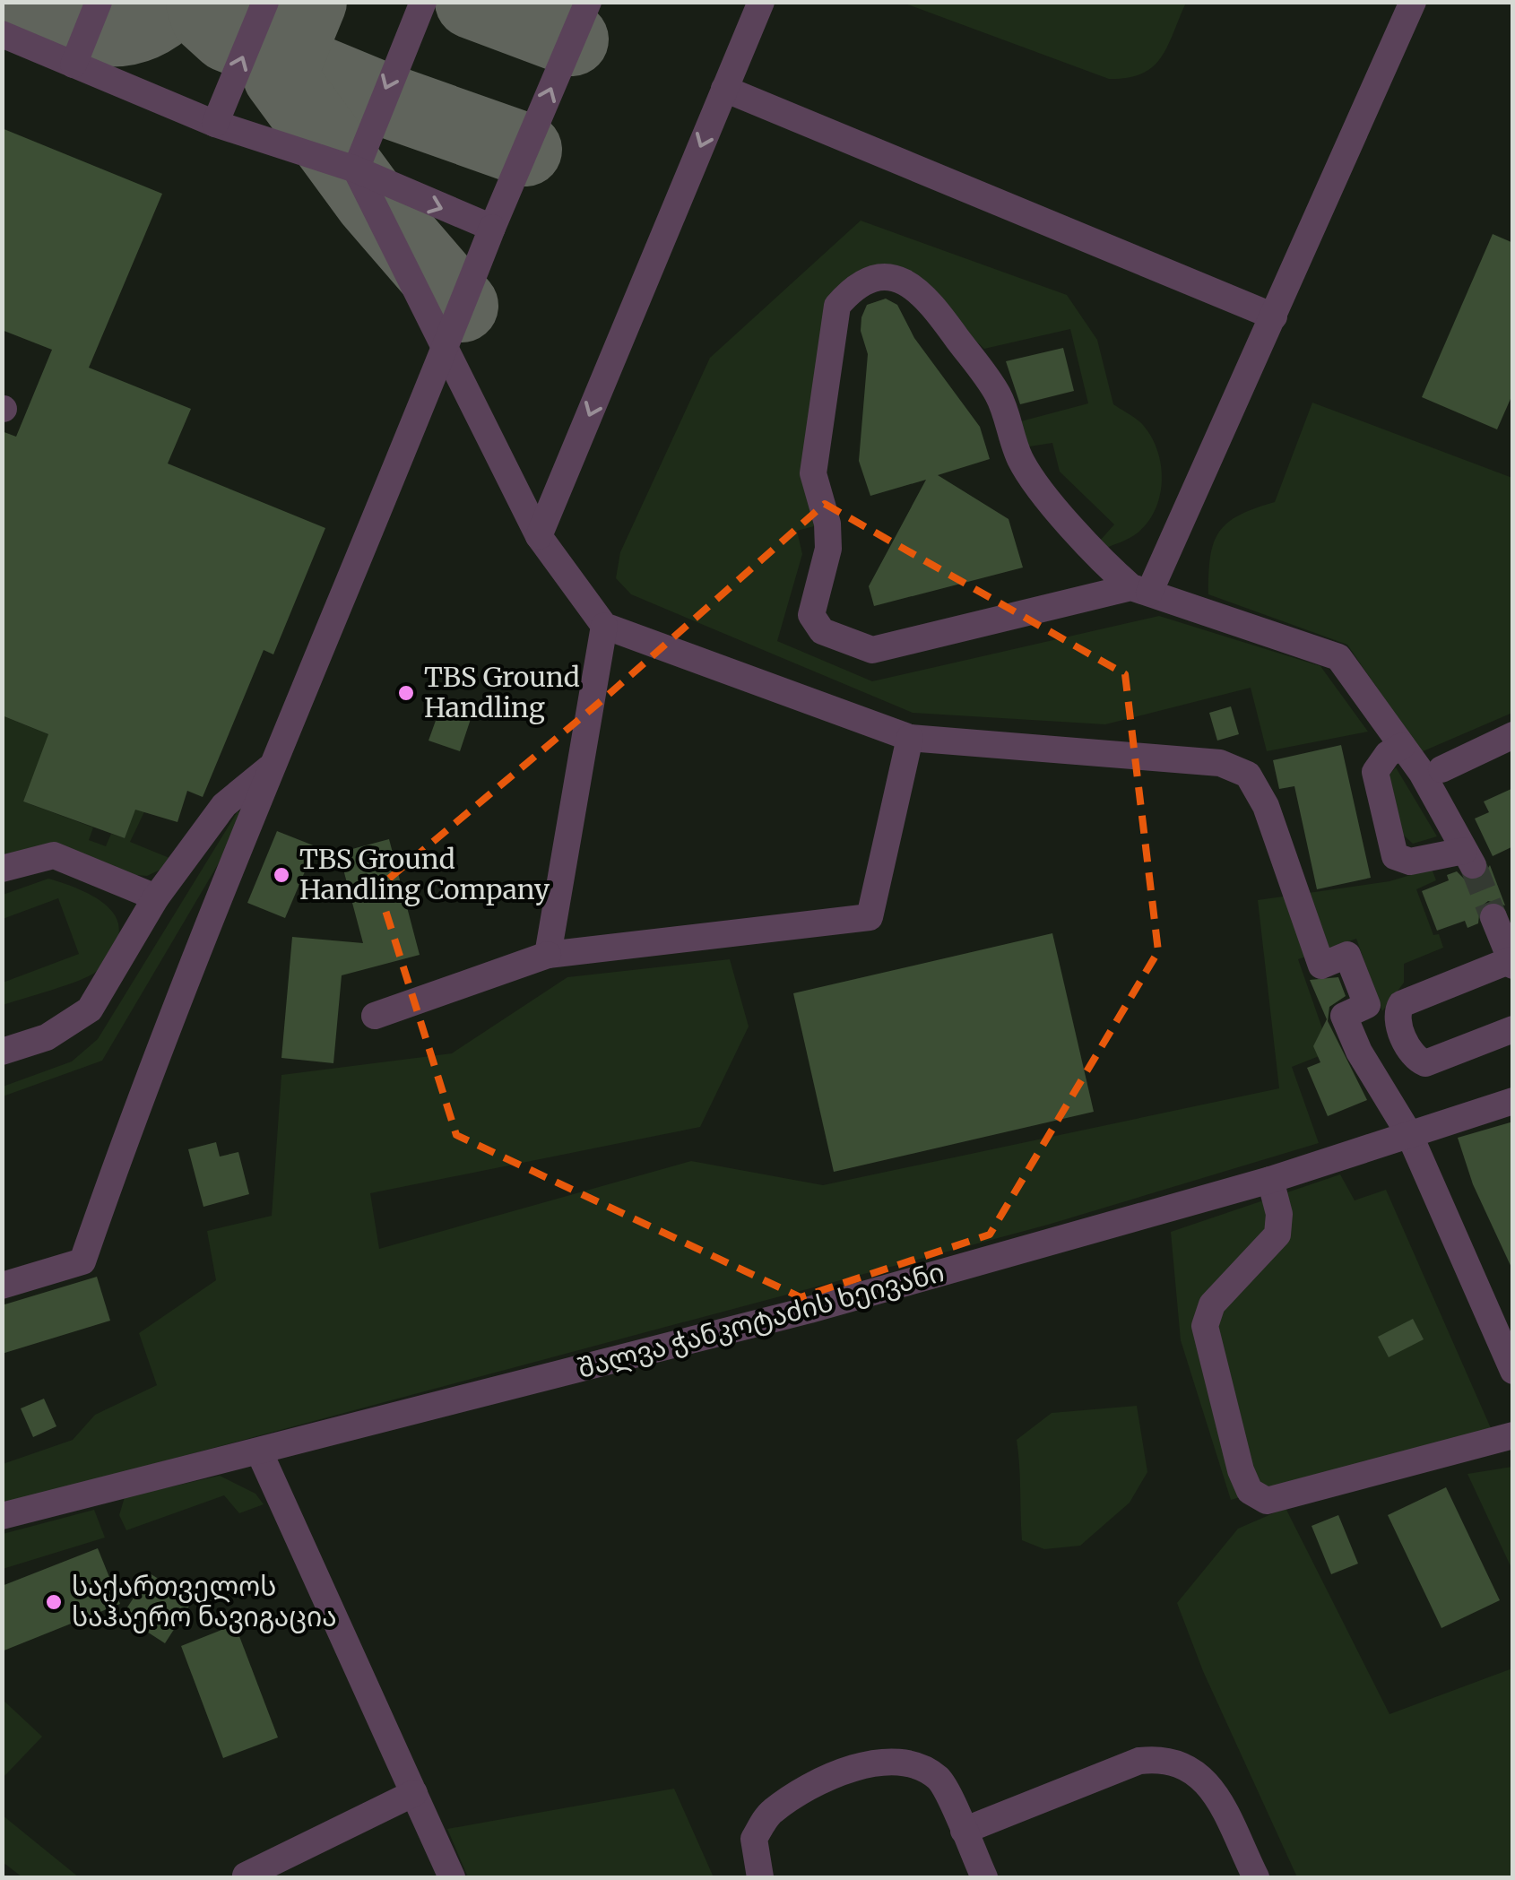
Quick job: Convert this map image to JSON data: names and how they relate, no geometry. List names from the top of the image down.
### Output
{
  "streets": {
    "street": ["შალვა ჭანკოტაძის ხეივანი"]
  },
  "places": ["TBS Ground Handling", "TBS Ground Handling Company", "საქართველოს საჰაერო ნავიგაცია"]
}
